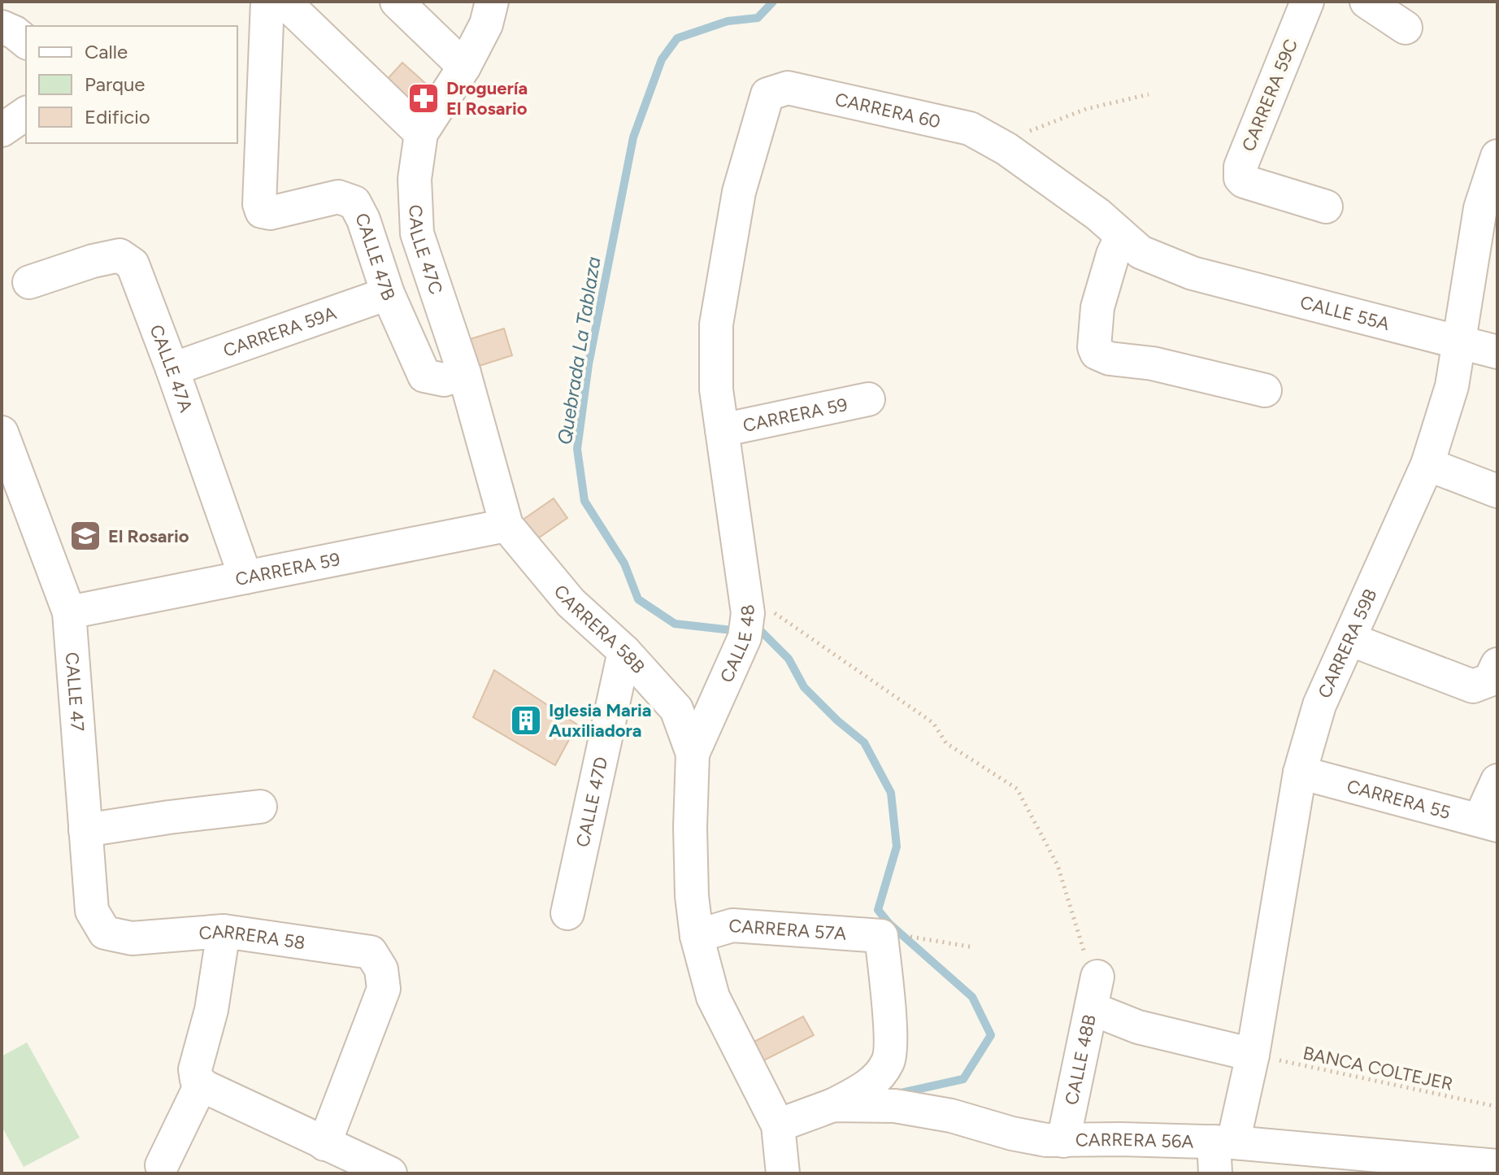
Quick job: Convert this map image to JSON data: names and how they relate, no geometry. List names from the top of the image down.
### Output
{
  "streets": {
    "street": [
      "CARRERA 59C",
      "CARRERA 60",
      "CALLE 47C",
      "CALLE 47B",
      "CALLE 55A",
      "CARRERA 59A",
      "CALLE 47A",
      "CARRERA 59",
      "CARRERA 58B",
      "CALLE 48",
      "CARRERA 59B",
      "CALLE 47",
      "CARRERA 55",
      "CALLE 47D",
      "CARRERA 57A",
      "CARRERA 58",
      "CALLE 48B",
      "CARRERA 56A"
    ],
    "path": ["BANCA COLTEJER"]
  },
  "crossings": [
    ["CARRERA 60", "CALLE 55A"],
    ["CARRERA 60", "CALLE 48"],
    ["CALLE 47C", "CALLE 47B"],
    ["CALLE 47C", "CARRERA 59"],
    ["CALLE 47C", "CARRERA 58B"],
    ["CALLE 47B", "CARRERA 59A"],
    ["CALLE 55A", "CARRERA 59B"],
    ["CARRERA 59A", "CALLE 47A"],
    ["CALLE 47A", "CARRERA 59"],
    ["CARRERA 59", "CARRERA 58B"],
    ["CARRERA 59", "CALLE 48"],
    ["CARRERA 59", "CALLE 47"],
    ["CARRERA 58B", "CALLE 48"],
    ["CARRERA 58B", "CALLE 47D"],
    ["CALLE 48", "CARRERA 57A"],
    ["CALLE 48", "CARRERA 56A"],
    ["CARRERA 59B", "CARRERA 55"],
    ["CARRERA 59B", "BANCA COLTEJER"],
    ["CARRERA 59B", "CARRERA 56A"],
    ["CALLE 47", "CARRERA 58"],
    ["CARRERA 57A", "CARRERA 56A"],
    ["CALLE 48B", "CARRERA 56A"]
  ],
  "water": ["Quebrada La Tablaza"],
  "places": {
    "pharmacy": ["Droguería El Rosario"],
    "school or university": ["El Rosario"],
    "building": ["Iglesia Maria Auxiliadora"]
  },
  "legend": ["Calle", "Parque", "Edificio"]
}
